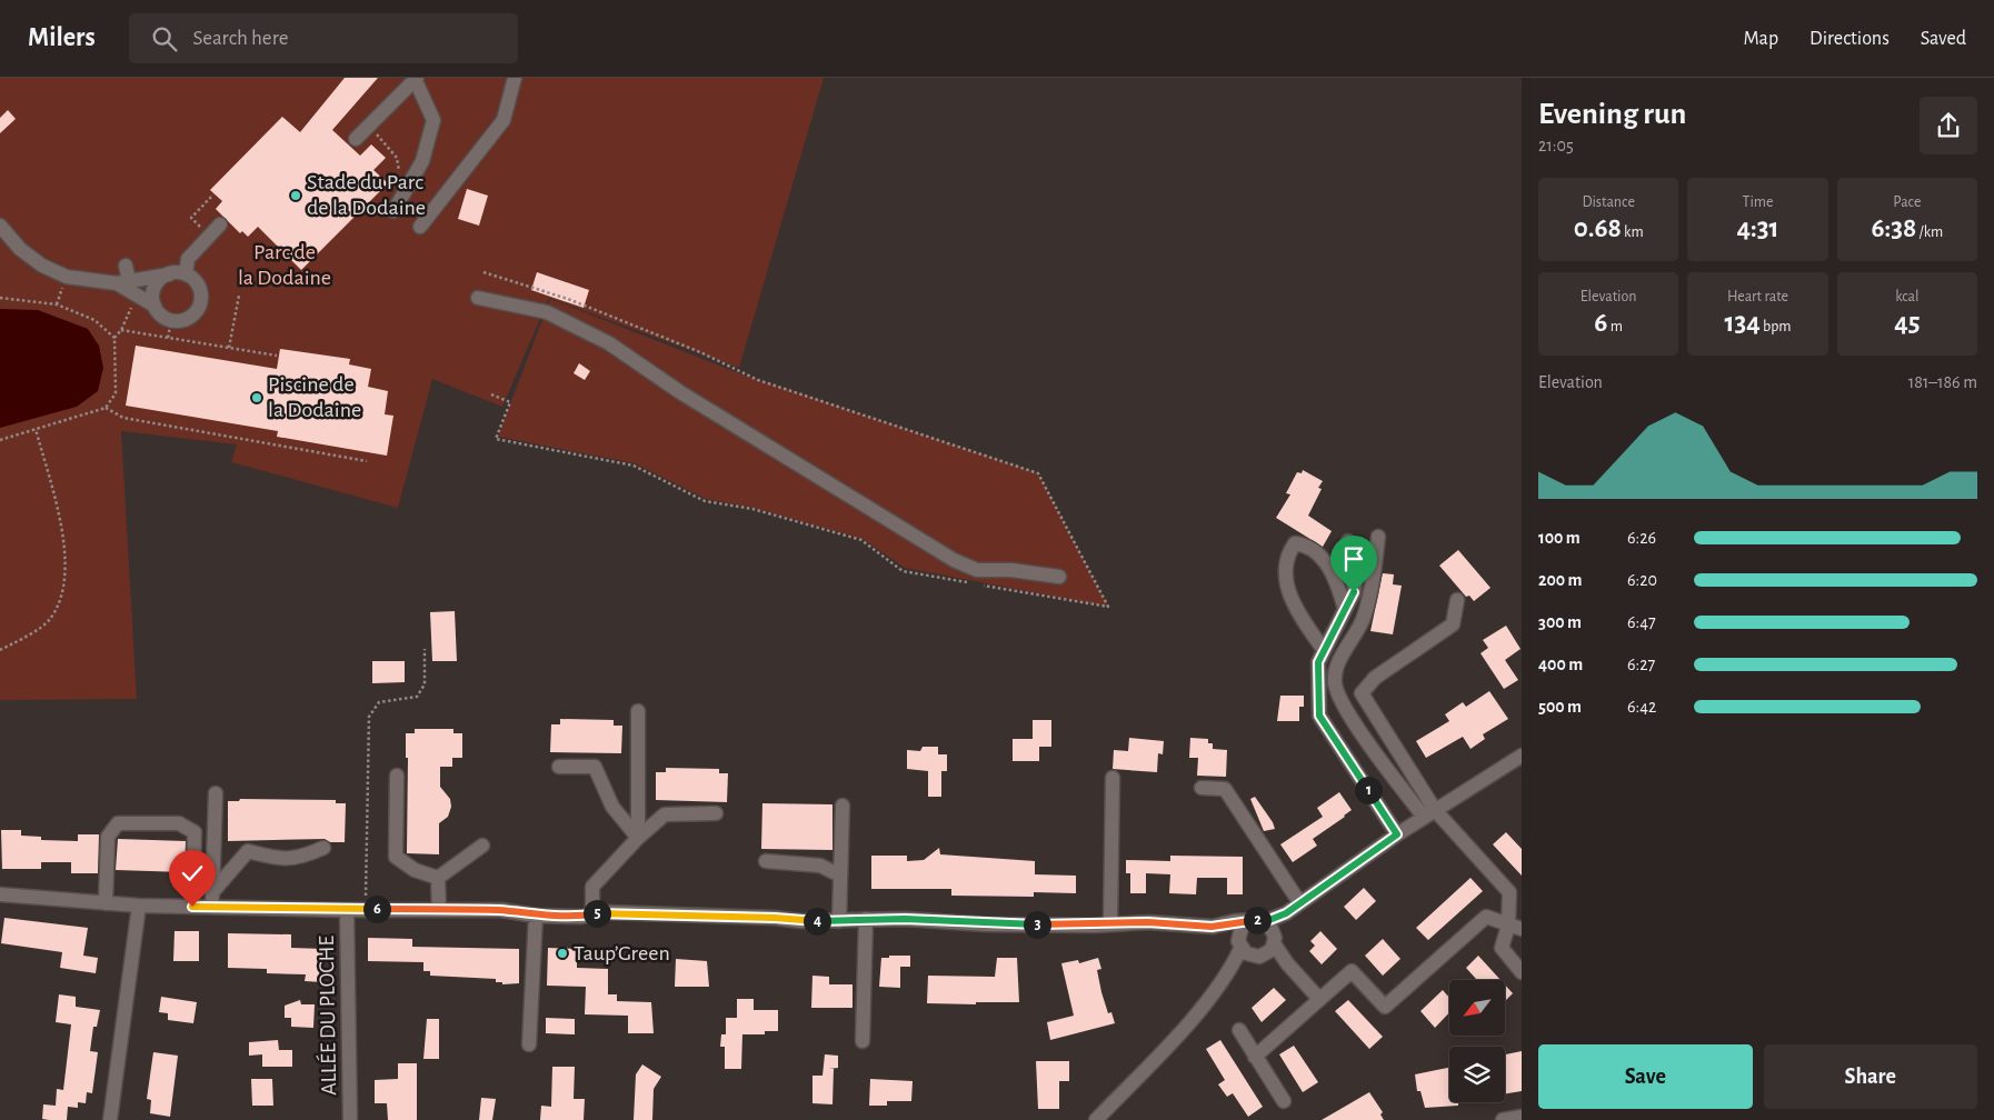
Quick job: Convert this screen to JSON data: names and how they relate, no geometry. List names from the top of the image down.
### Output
{
  "streets": {
    "street": ["ALLÉE DU PLOCHE"]
  },
  "parks": ["Parc de la Dodaine"],
  "places": ["Stade du Parc de la Dodaine", "Piscine de la Dodaine", "Taup’Green"],
  "north": "bottom left",
  "page": {
    "header": "Milers",
    "search": "Search here",
    "nav": ["Map", "Directions", "Saved"],
    "heading": ["Evening run", "21:05"],
    "stats": [
      ["Distance", "0.68 km"],
      ["Time", "4:31"],
      ["Pace", "6:38 /km"],
      ["Elevation", "6 m"],
      ["Heart rate", "134 bpm"],
      ["kcal", "45"]
    ],
    "chart": ["Elevation", "181–186 m"],
    "list": [
      {
        "name": "100 m",
        "note": "6:26"
      },
      {
        "name": "200 m",
        "note": "6:20"
      },
      {
        "name": "300 m",
        "note": "6:47"
      },
      {
        "name": "400 m",
        "note": "6:27"
      },
      {
        "name": "500 m",
        "note": "6:42"
      }
    ],
    "pins": [
      "1",
      "6",
      "5",
      "2",
      "4",
      "3"
    ],
    "buttons": ["Save", "Share"]
  }
}
